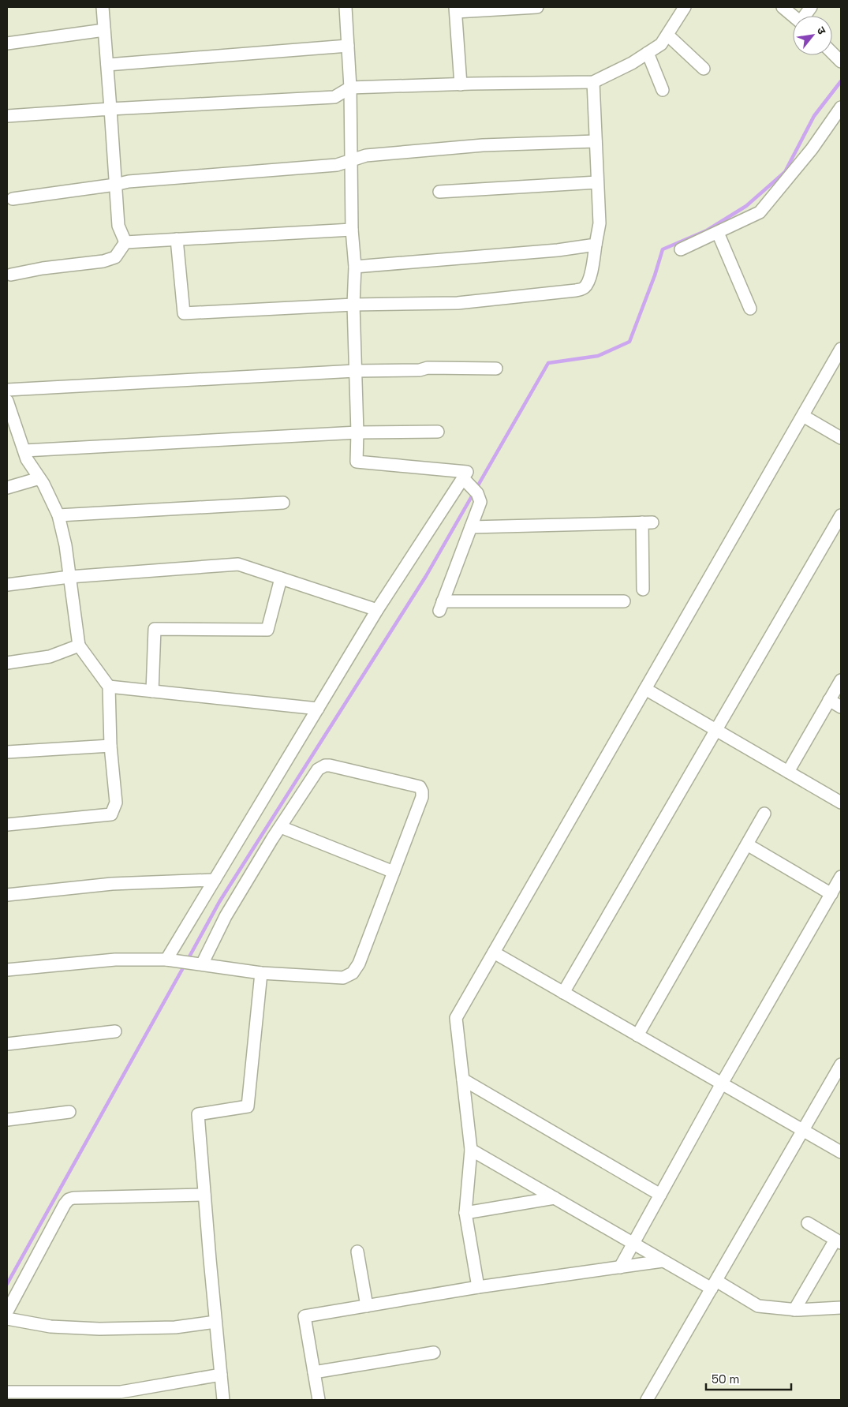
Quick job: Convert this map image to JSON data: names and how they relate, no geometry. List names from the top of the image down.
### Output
{
  "scale_bar": "50 m",
  "north": "top right"
}
